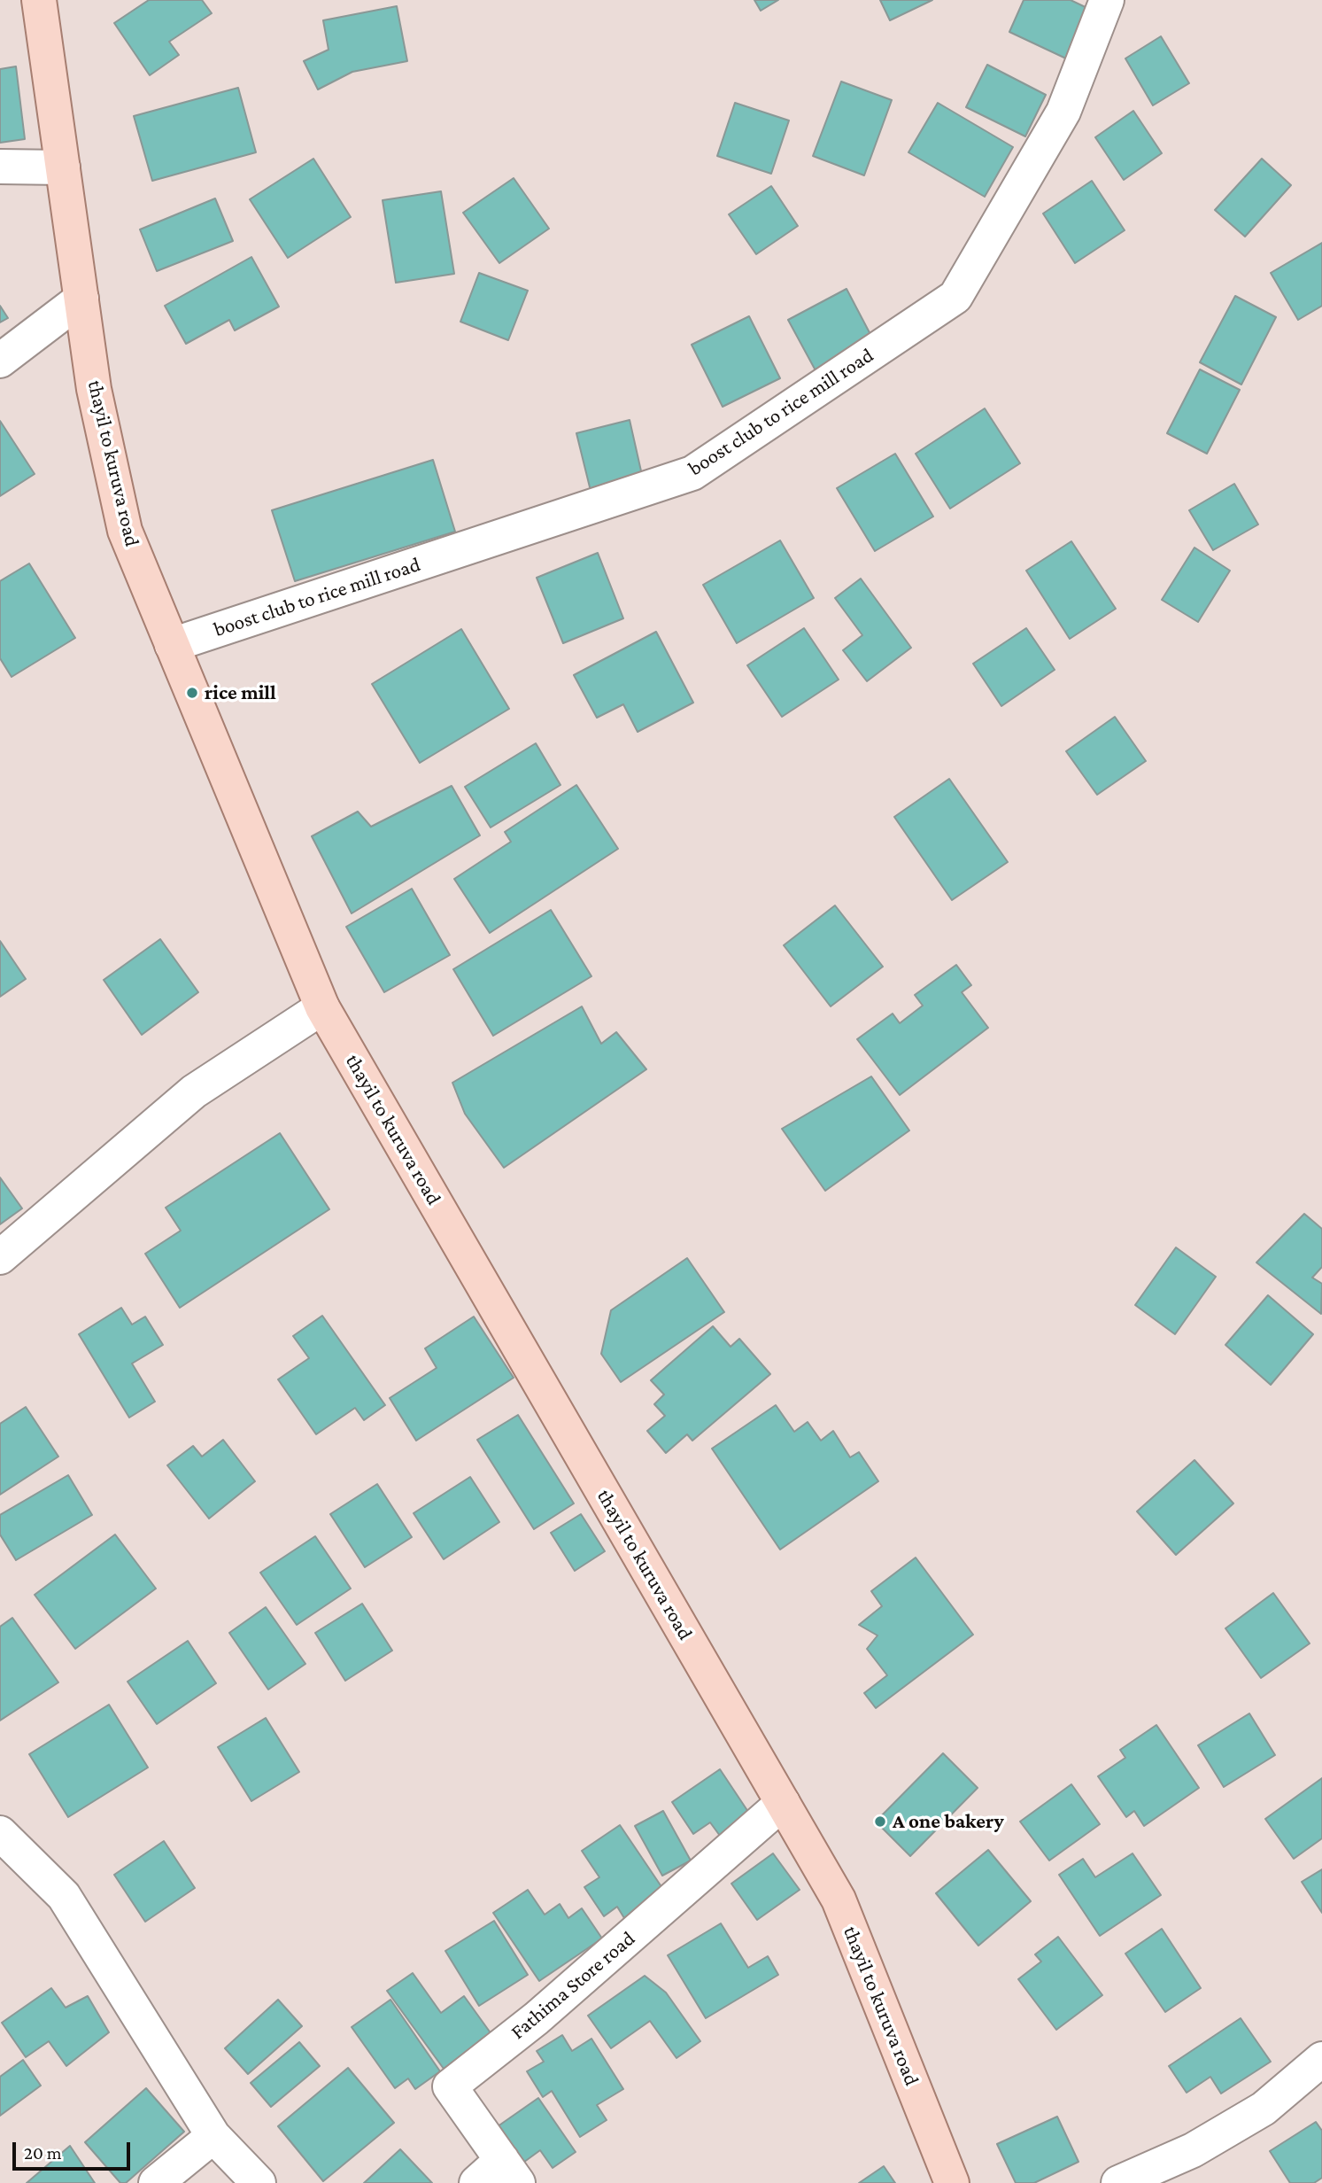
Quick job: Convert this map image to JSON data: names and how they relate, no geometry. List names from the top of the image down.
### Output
{
  "streets": {
    "main road": ["thayil to kuruva road"],
    "street": ["boost club to rice mill road", "Fathima Store road"]
  },
  "crossings": [
    ["boost club to rice mill road", "thayil to kuruva road"],
    ["thayil to kuruva road", "Fathima Store road"]
  ],
  "places": ["rice mill", "A one bakery"],
  "scale_bar": "20 m"
}
